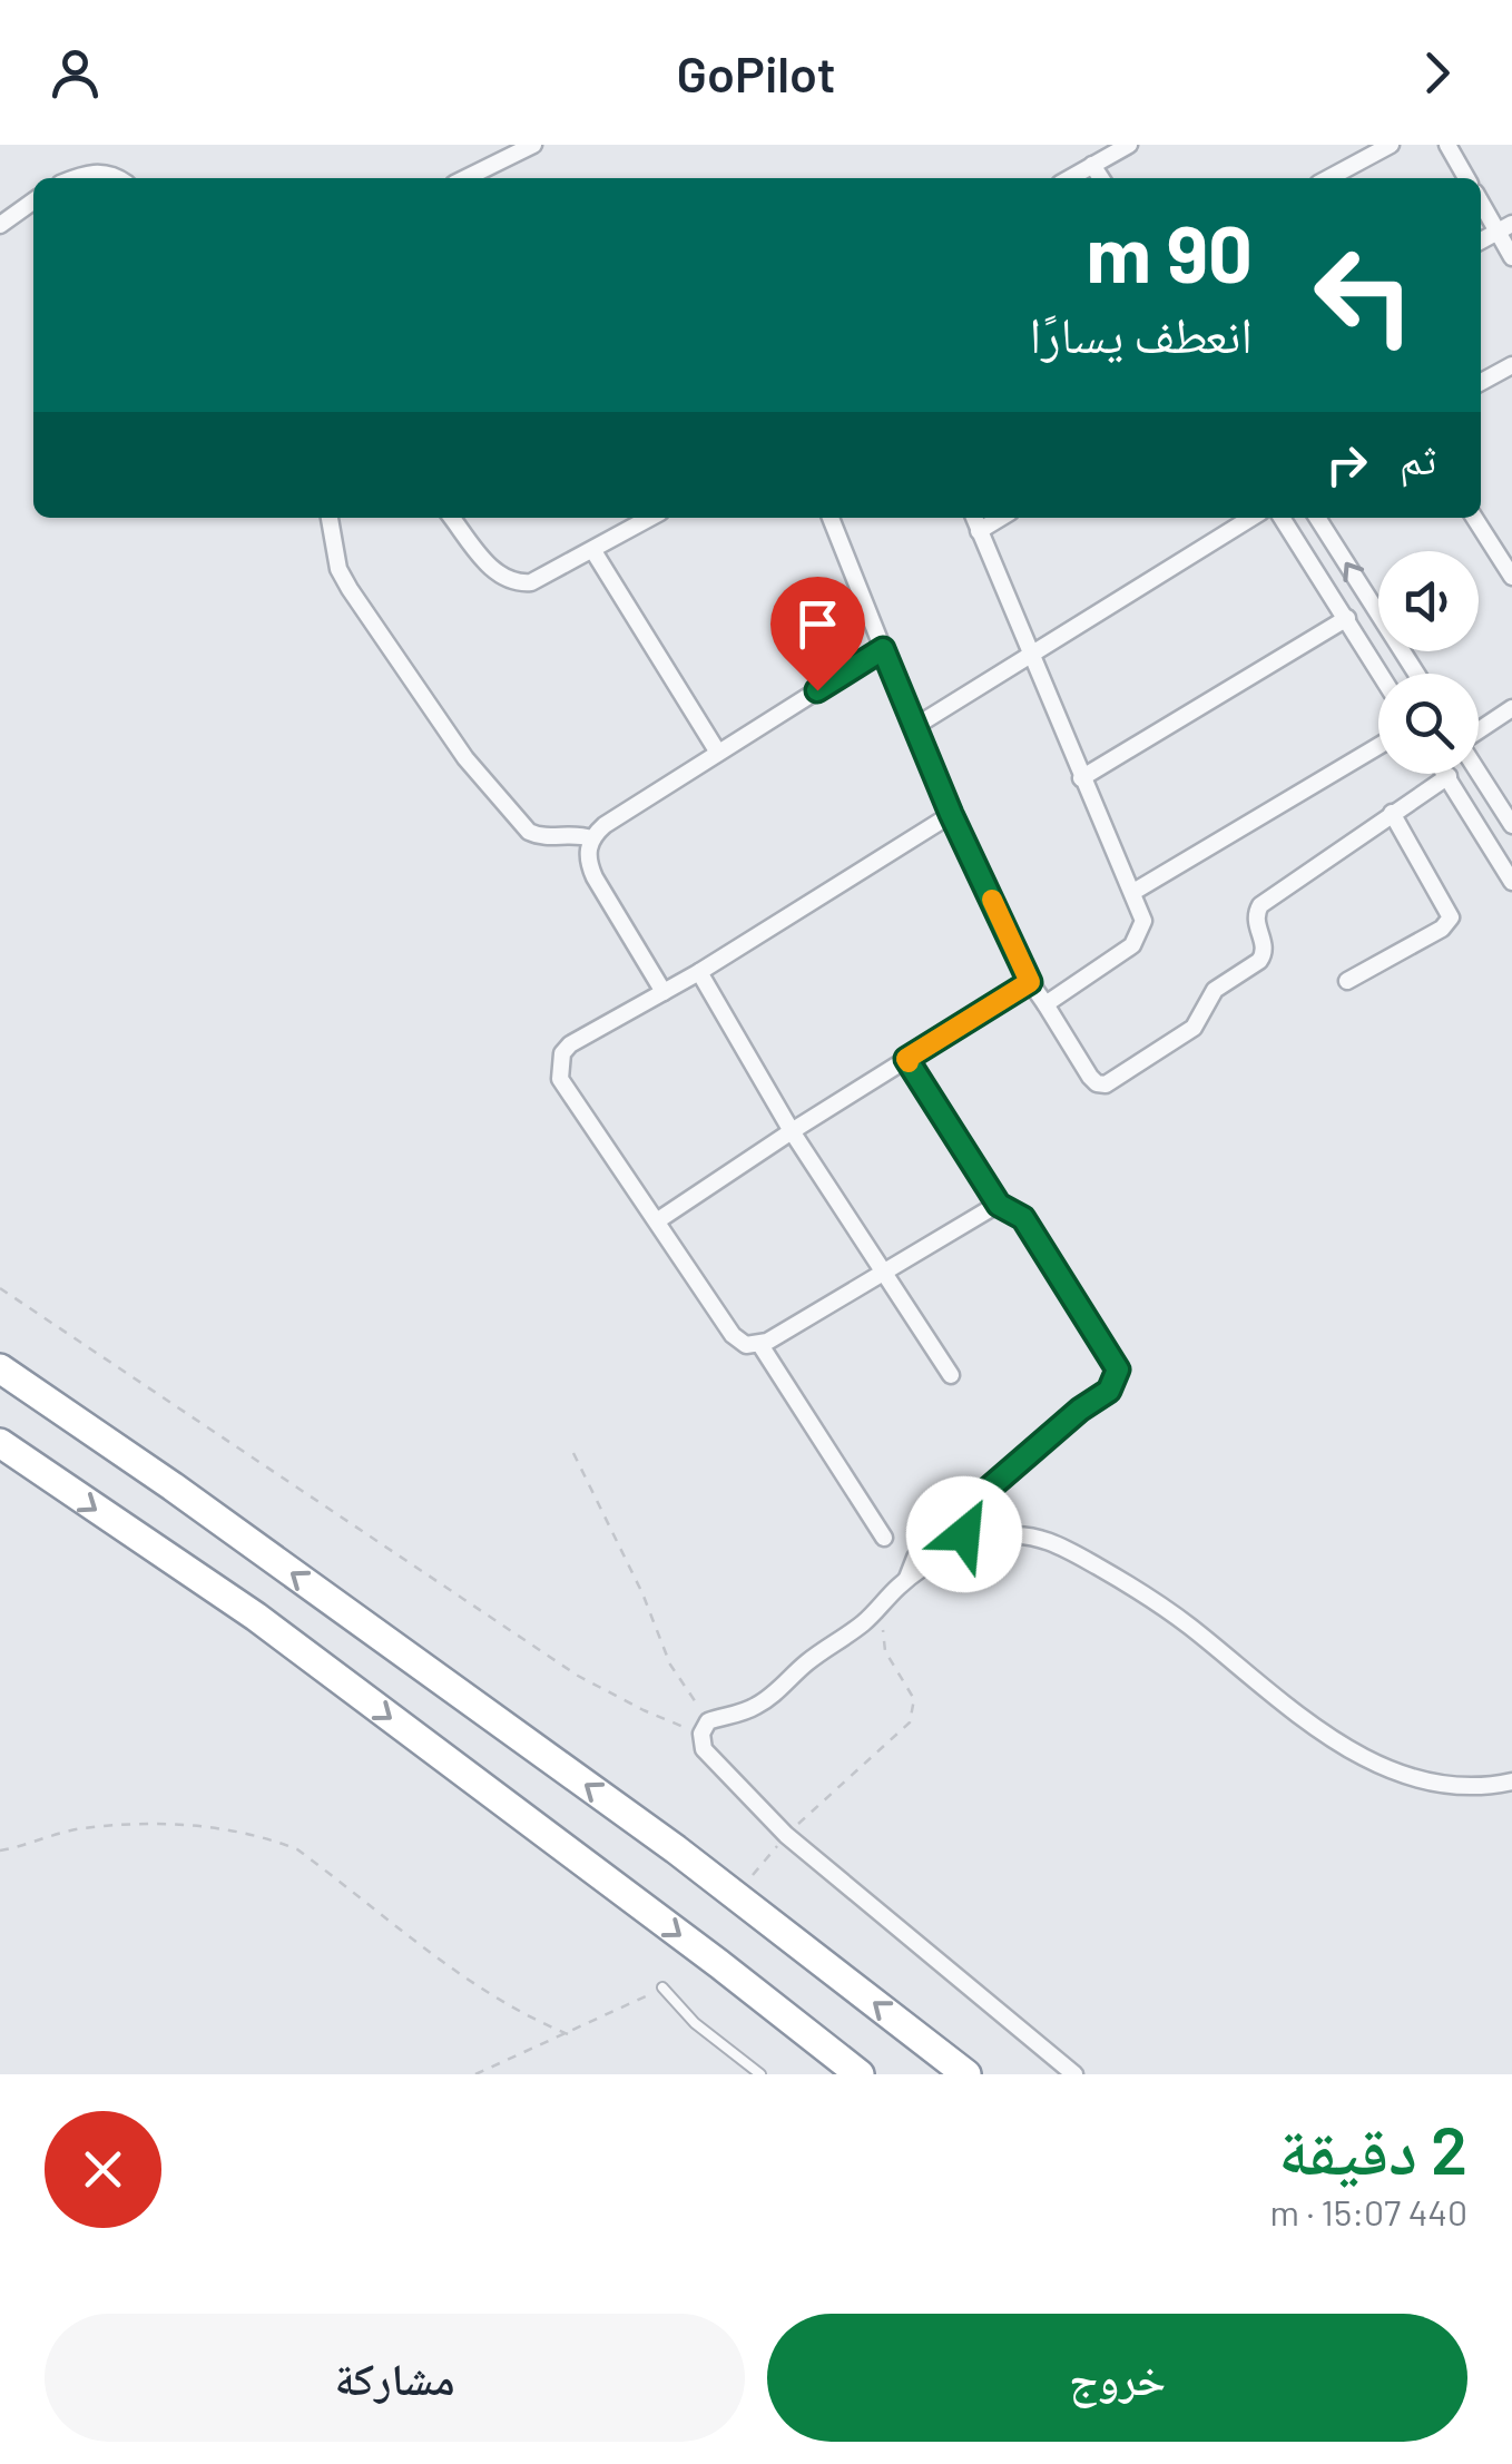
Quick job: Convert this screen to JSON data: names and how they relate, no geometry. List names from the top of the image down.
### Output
{
  "page": {
    "header": "GoPilot",
    "turn": ["90 m", "انعطف يسارًا"],
    "then": "ثم",
    "heading": ["2 دقيقة", "440 m · 15:07"],
    "buttons": ["خروج", "مشاركة"]
  }
}
